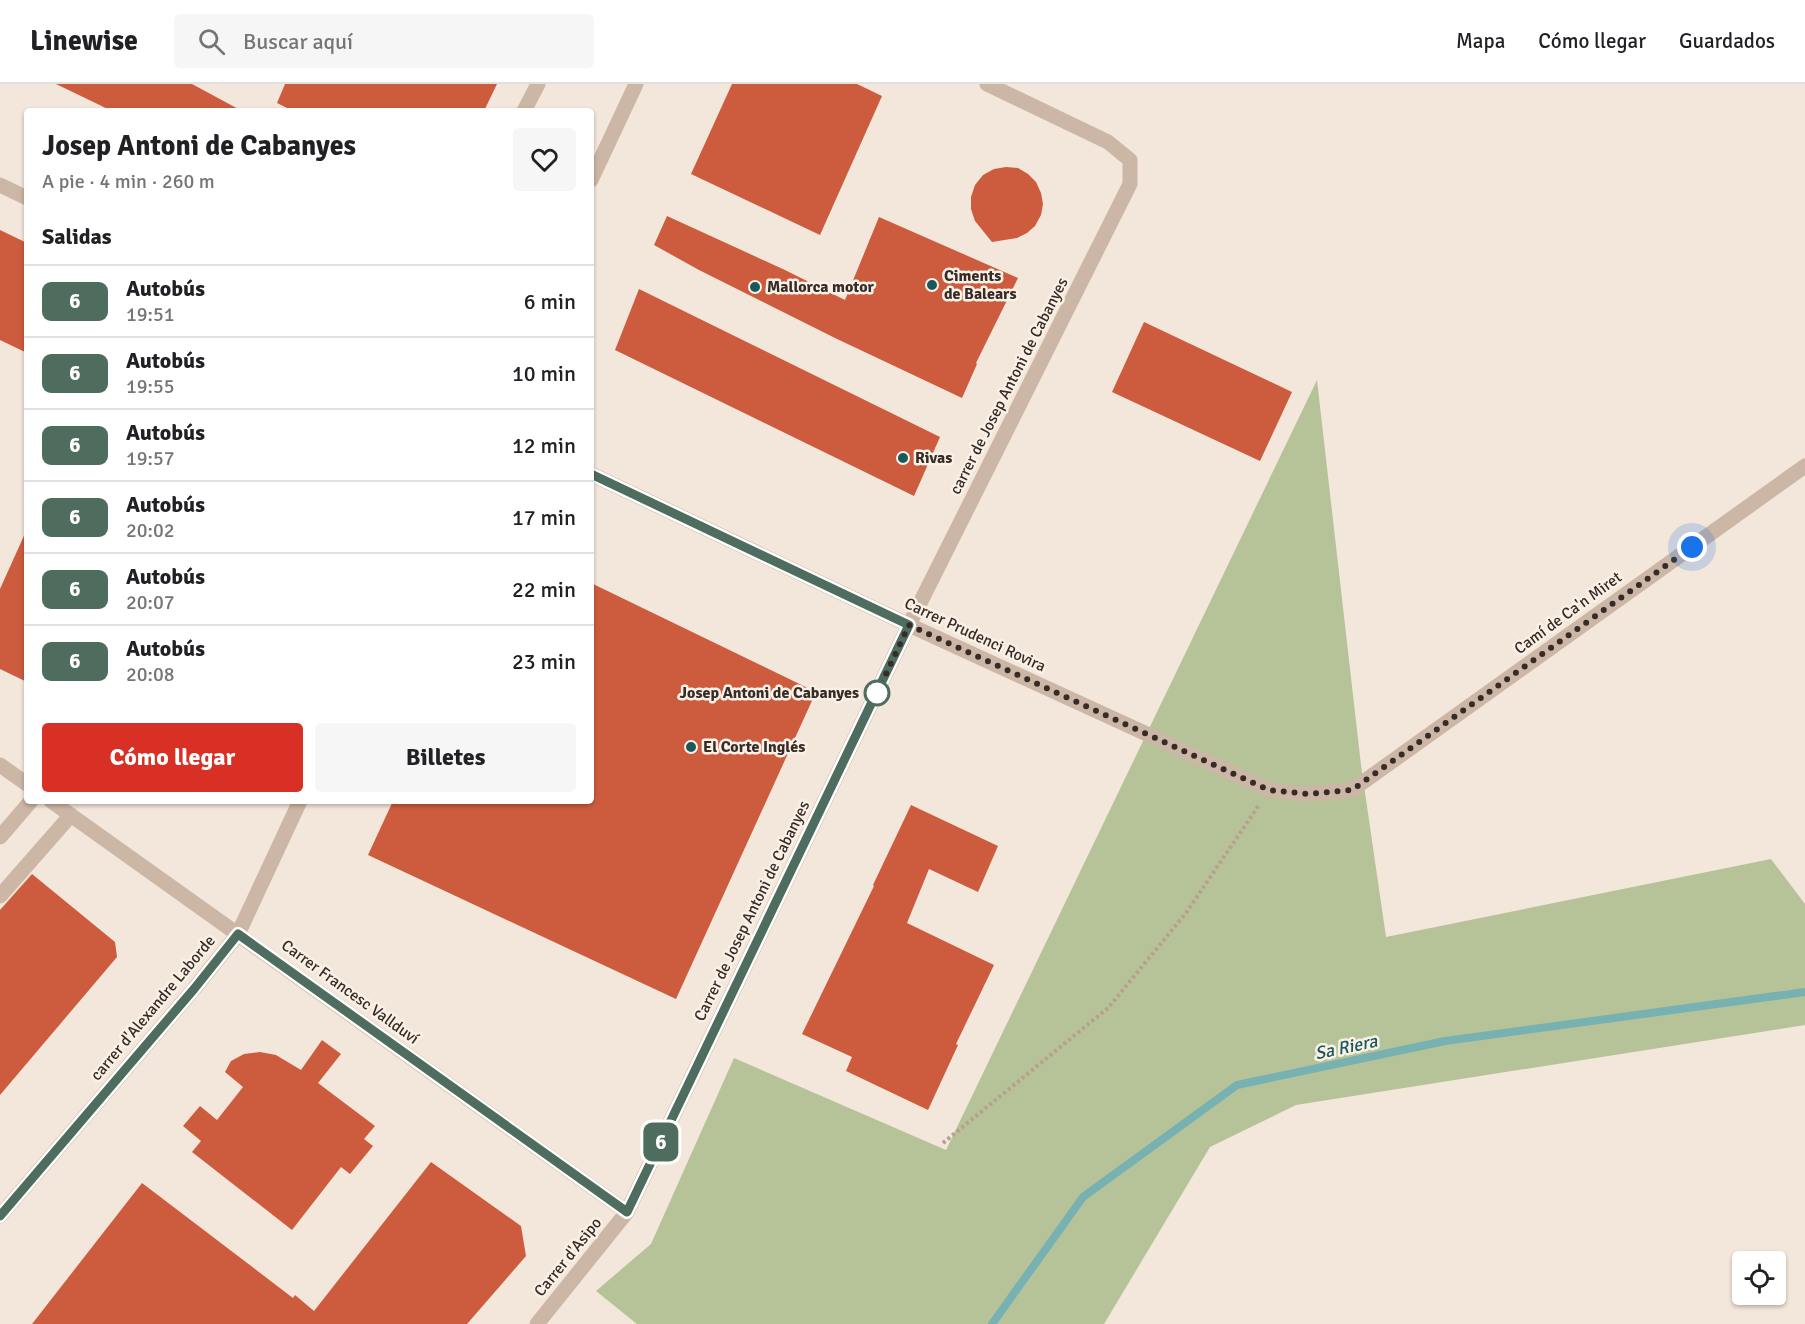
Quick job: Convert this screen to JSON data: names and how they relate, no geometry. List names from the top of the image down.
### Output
{
  "streets": {
    "street": [
      "carrer de Josep Antoni de Cabanyes",
      "Camí de Ca'n Miret",
      "Carrer Prudenci Rovira",
      "Carrer de Josep Antoni de Cabanyes",
      "Carrer Francesc Vallduví",
      "carrer d'Alexandre Laborde",
      "Carrer d'Asipo"
    ]
  },
  "crossings": [
    ["carrer de Josep Antoni de Cabanyes", "Carrer Prudenci Rovira"],
    ["carrer de Josep Antoni de Cabanyes", "Carrer de Josep Antoni de Cabanyes"],
    ["Camí de Ca'n Miret", "Carrer Prudenci Rovira"],
    ["Carrer Prudenci Rovira", "Carrer de Josep Antoni de Cabanyes"],
    ["Carrer de Josep Antoni de Cabanyes", "Carrer Francesc Vallduví"],
    ["Carrer de Josep Antoni de Cabanyes", "Carrer d'Asipo"],
    ["Carrer Francesc Vallduví", "carrer d'Alexandre Laborde"],
    ["Carrer Francesc Vallduví", "Carrer d'Asipo"]
  ],
  "water": ["Sa Riera"],
  "places": [
    "Ciments de Balears",
    "Mallorca motor",
    "Rivas",
    "Josep Antoni de Cabanyes",
    "El Corte Inglés"
  ],
  "lines": ["bus line 6"],
  "page": {
    "header": "Linewise",
    "search": "Buscar aquí",
    "nav": ["Mapa", "Cómo llegar", "Guardados"],
    "on_map": "6",
    "heading": [
      ["Josep Antoni de Cabanyes", "A pie · 4 min · 260 m"],
      "Salidas"
    ],
    "list": [
      {
        "mark": "6",
        "name": "Autobús",
        "note": "19:51",
        "value": "6 min"
      },
      {
        "mark": "6",
        "name": "Autobús",
        "note": "19:55",
        "value": "10 min"
      },
      {
        "mark": "6",
        "name": "Autobús",
        "note": "19:57",
        "value": "12 min"
      },
      {
        "mark": "6",
        "name": "Autobús",
        "note": "20:02",
        "value": "17 min"
      },
      {
        "mark": "6",
        "name": "Autobús",
        "note": "20:07",
        "value": "22 min"
      },
      {
        "mark": "6",
        "name": "Autobús",
        "note": "20:08",
        "value": "23 min"
      }
    ],
    "buttons": ["Cómo llegar", "Billetes"]
  }
}
